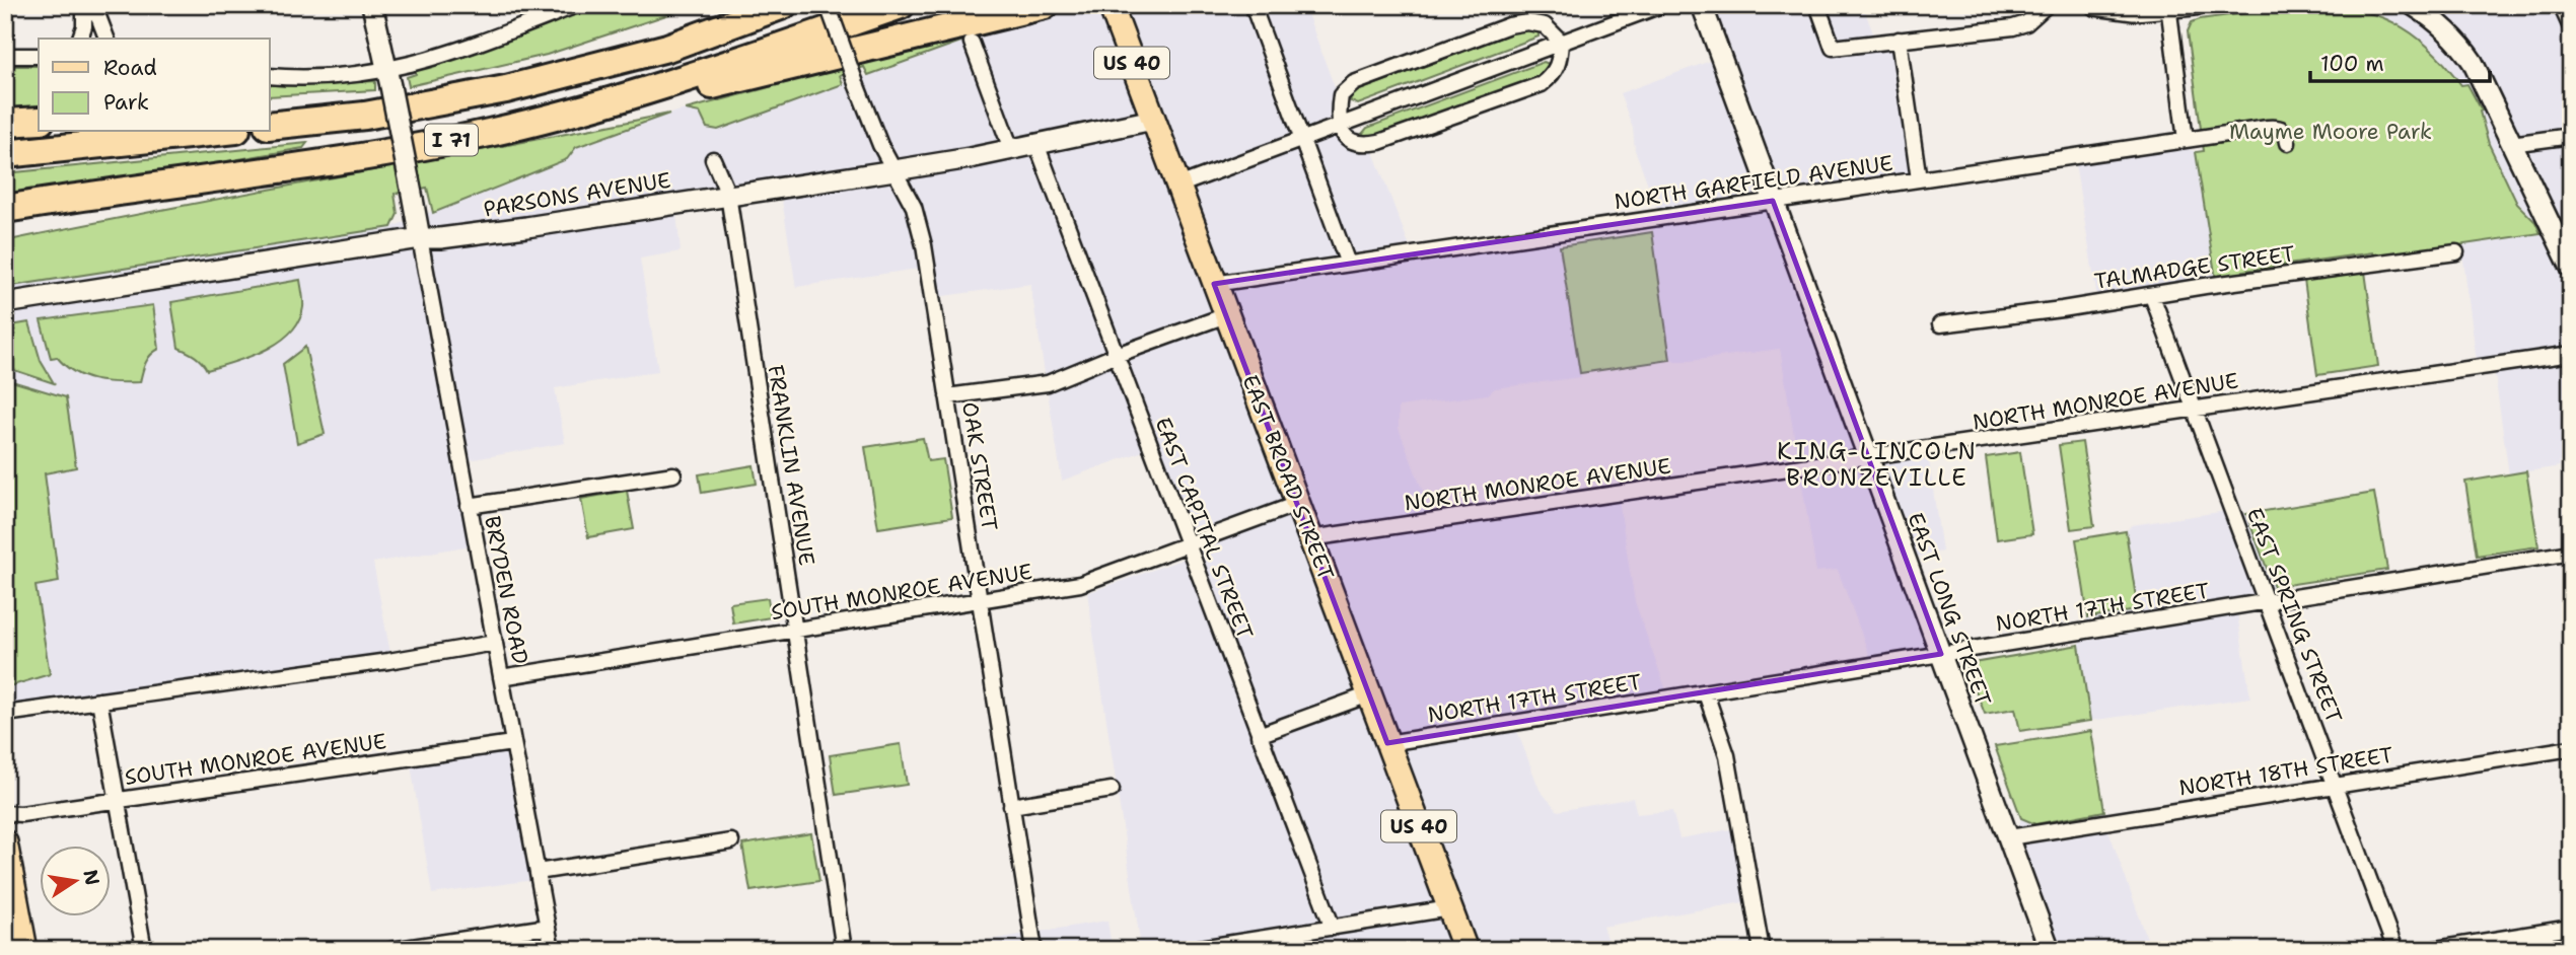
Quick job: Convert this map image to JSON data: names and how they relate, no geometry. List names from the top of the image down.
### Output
{
  "streets": {
    "highway": ["I 71"],
    "main road": ["US 40", "EAST BROAD STREET"],
    "street": [
      "NORTH GARFIELD AVENUE",
      "PARSONS AVENUE",
      "TALMADGE STREET",
      "NORTH MONROE AVENUE",
      "FRANKLIN AVENUE",
      "OAK STREET",
      "EAST CAPITAL STREET",
      "BRYDEN ROAD",
      "SOUTH MONROE AVENUE",
      "NORTH 17TH STREET",
      "EAST LONG STREET",
      "EAST SPRING STREET",
      "NORTH 18TH STREET"
    ]
  },
  "crossings": [
    ["NORTH GARFIELD AVENUE", "EAST BROAD STREET"],
    ["NORTH GARFIELD AVENUE", "EAST LONG STREET"],
    ["PARSONS AVENUE", "FRANKLIN AVENUE"],
    ["PARSONS AVENUE", "OAK STREET"],
    ["PARSONS AVENUE", "EAST BROAD STREET"],
    ["PARSONS AVENUE", "EAST CAPITAL STREET"],
    ["PARSONS AVENUE", "BRYDEN ROAD"],
    ["TALMADGE STREET", "EAST SPRING STREET"],
    ["NORTH MONROE AVENUE", "EAST BROAD STREET"],
    ["NORTH MONROE AVENUE", "EAST LONG STREET"],
    ["NORTH MONROE AVENUE", "EAST SPRING STREET"],
    ["FRANKLIN AVENUE", "SOUTH MONROE AVENUE"],
    ["OAK STREET", "SOUTH MONROE AVENUE"],
    ["EAST BROAD STREET", "SOUTH MONROE AVENUE"],
    ["EAST BROAD STREET", "NORTH 17TH STREET"],
    ["EAST CAPITAL STREET", "SOUTH MONROE AVENUE"],
    ["BRYDEN ROAD", "SOUTH MONROE AVENUE"],
    ["NORTH 17TH STREET", "EAST LONG STREET"],
    ["NORTH 17TH STREET", "EAST SPRING STREET"],
    ["EAST LONG STREET", "NORTH 18TH STREET"],
    ["EAST SPRING STREET", "NORTH 18TH STREET"]
  ],
  "districts": ["KING-LINCOLN BRONZEVILLE"],
  "parks": ["Mayme Moore Park"],
  "legend": ["Road", "Park"],
  "scale_bar": "100 m",
  "north": "right"
}
